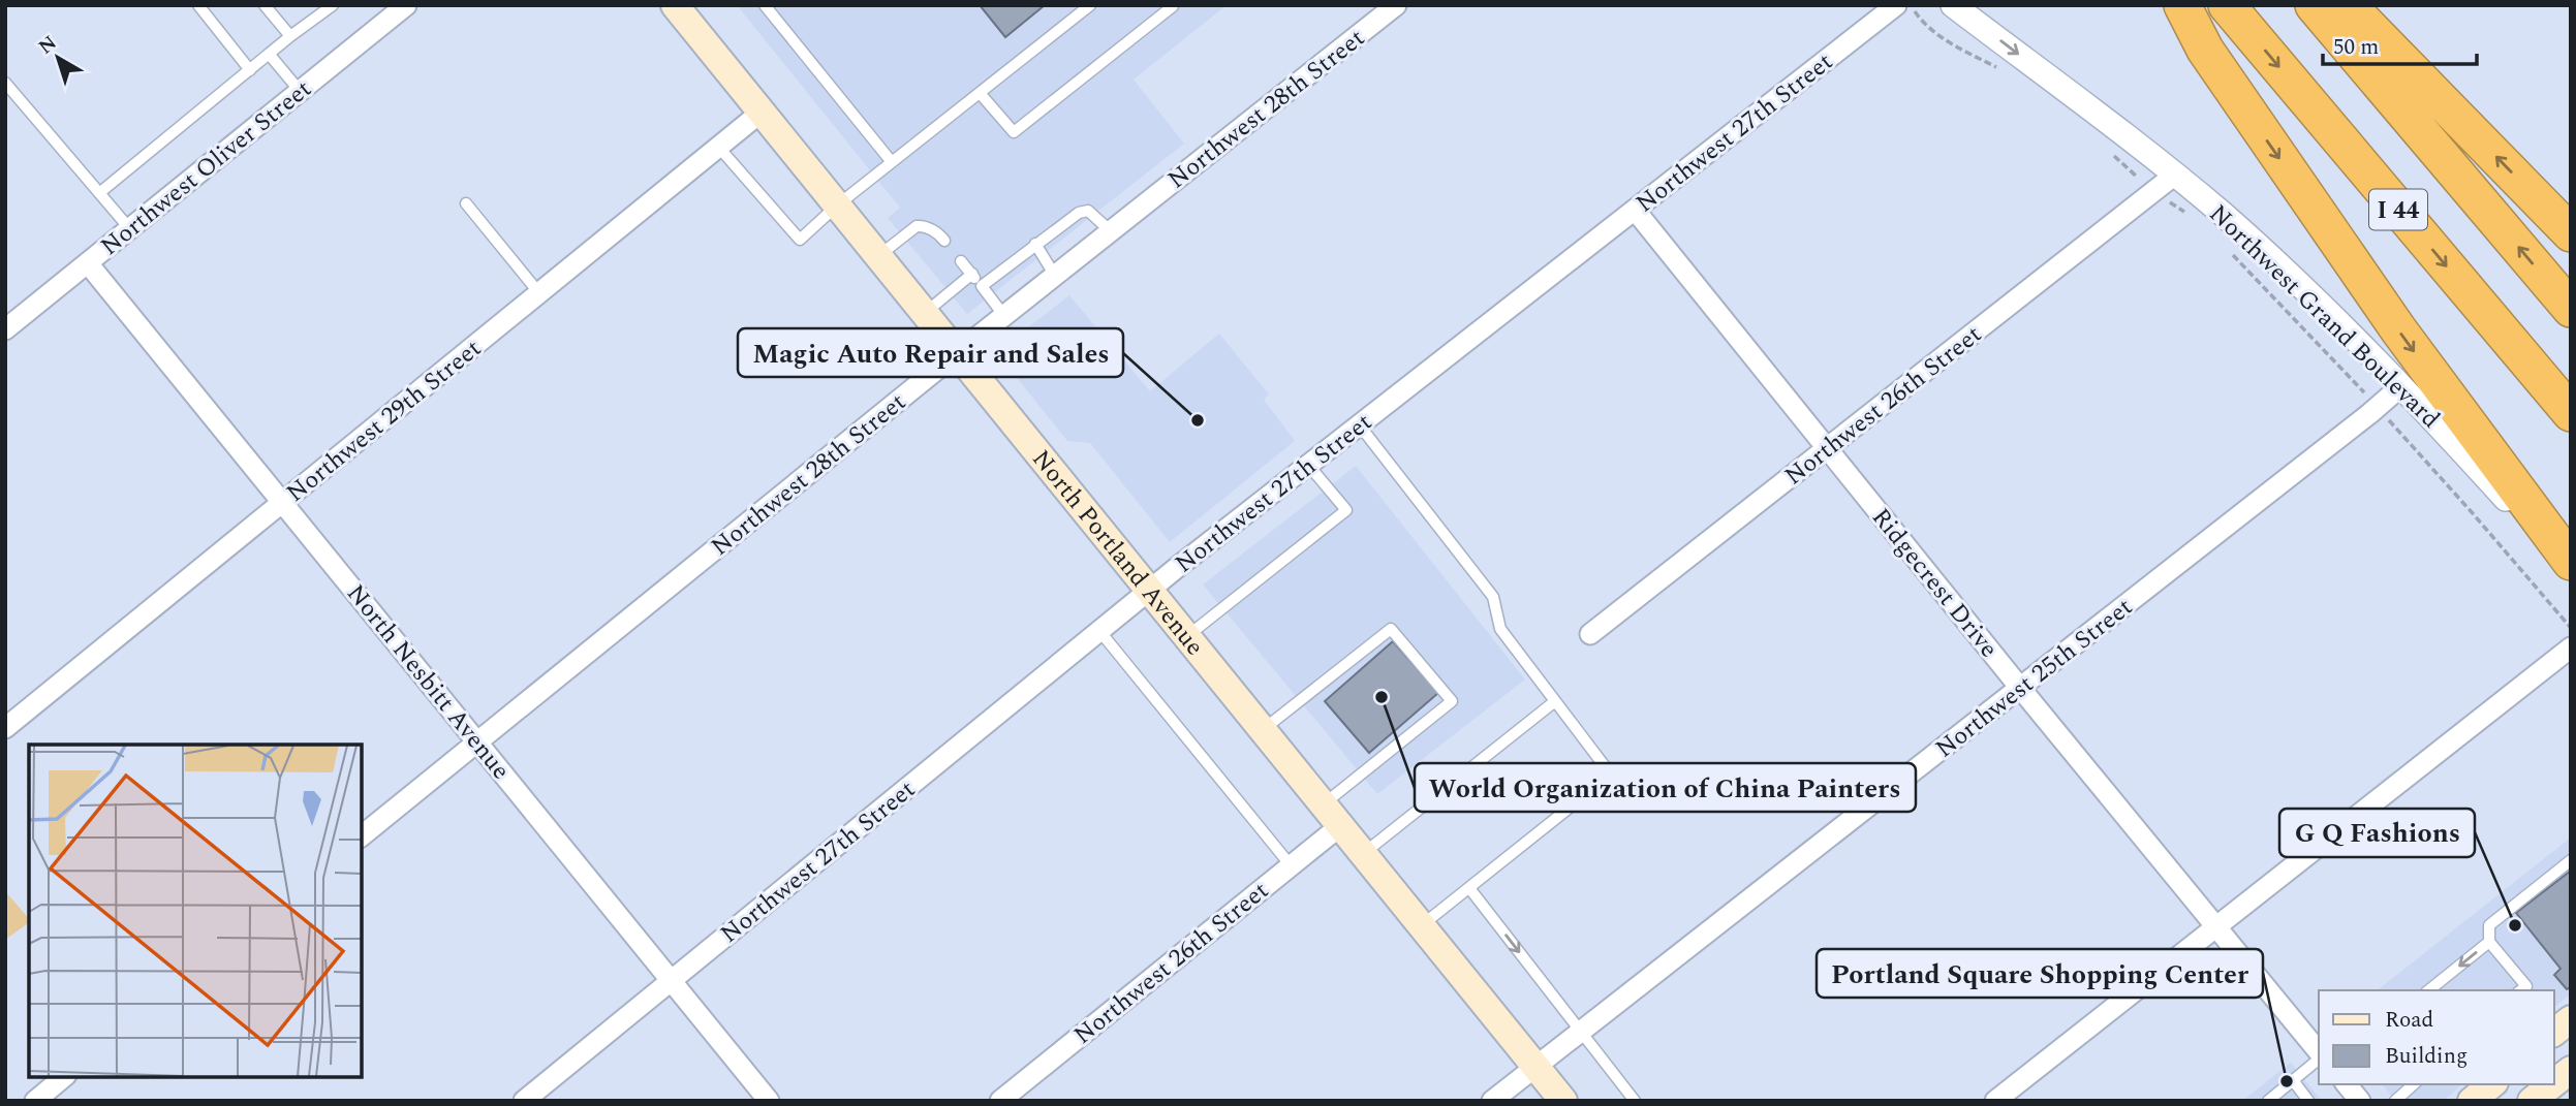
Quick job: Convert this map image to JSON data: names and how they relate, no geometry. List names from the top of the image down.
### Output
{
  "streets": {
    "highway": ["I 44"],
    "main road": ["North Portland Avenue"],
    "street": [
      "Northwest 28th Street",
      "Northwest 27th Street",
      "Northwest Oliver Street",
      "Northwest Grand Boulevard",
      "Northwest 26th Street",
      "Northwest 29th Street",
      "Ridgecrest Drive",
      "Northwest 25th Street",
      "North Nesbitt Avenue"
    ]
  },
  "crossings": [
    ["Northwest 28th Street", "North Portland Avenue"],
    ["Northwest 28th Street", "North Nesbitt Avenue"],
    ["Northwest 27th Street", "North Portland Avenue"],
    ["Northwest 27th Street", "Ridgecrest Drive"],
    ["Northwest 27th Street", "North Nesbitt Avenue"],
    ["Northwest Oliver Street", "North Nesbitt Avenue"],
    ["Northwest Grand Boulevard", "Northwest 26th Street"],
    ["Northwest Grand Boulevard", "Northwest 25th Street"],
    ["Northwest 26th Street", "North Portland Avenue"],
    ["Northwest 26th Street", "Ridgecrest Drive"],
    ["Northwest 29th Street", "North Portland Avenue"],
    ["Northwest 29th Street", "North Nesbitt Avenue"],
    ["North Portland Avenue", "Northwest 25th Street"],
    ["Ridgecrest Drive", "Northwest 25th Street"]
  ],
  "places": [
    "Magic Auto Repair and Sales",
    "World Organization of China Painters",
    "G Q Fashions",
    "Portland Square Shopping Center"
  ],
  "legend": ["Road", "Building"],
  "scale_bar": "50 m",
  "north": "top left"
}
